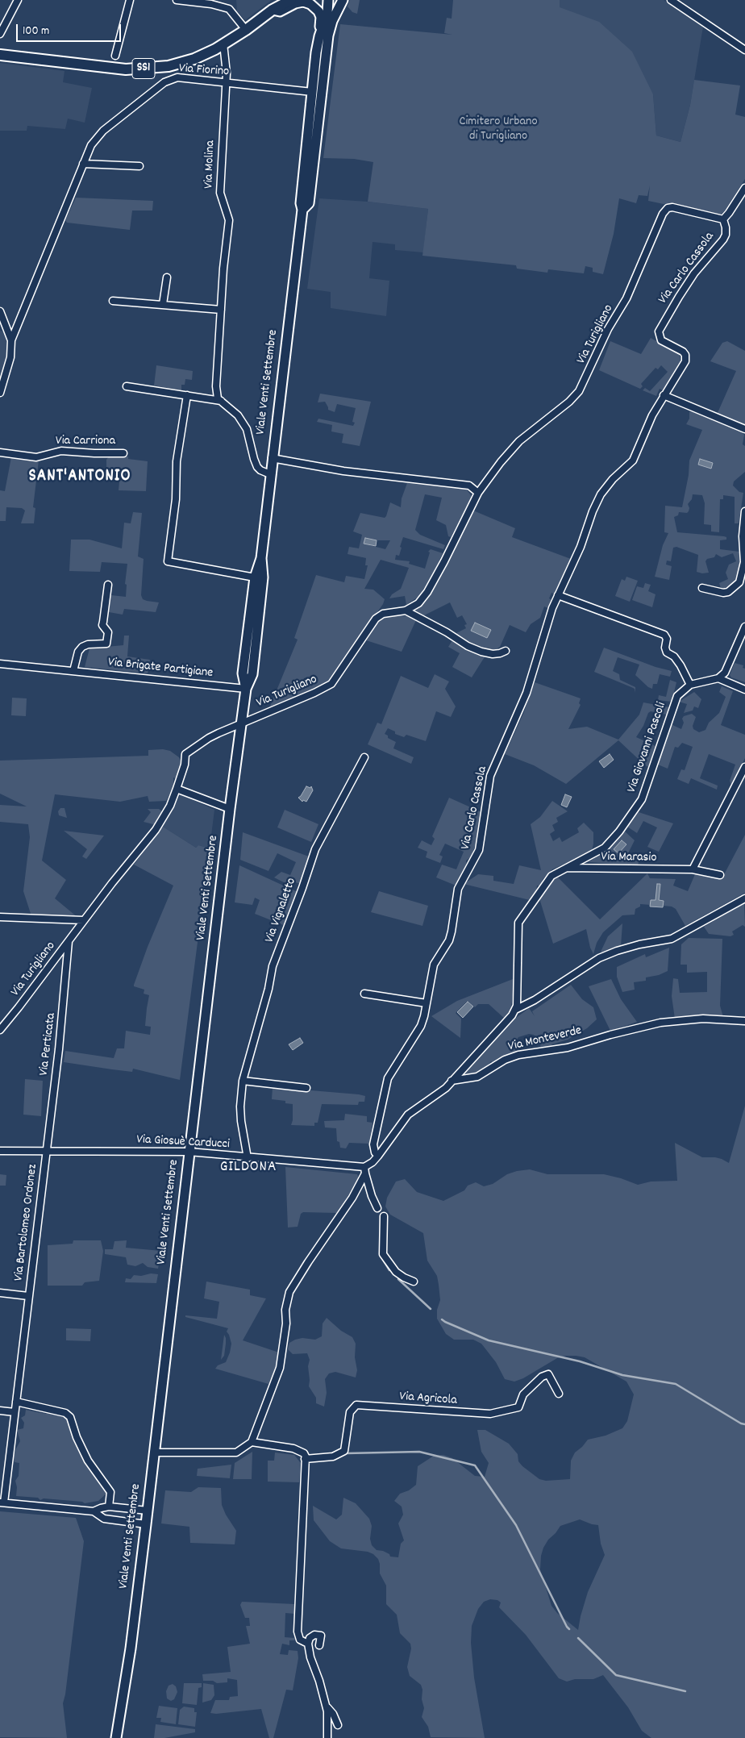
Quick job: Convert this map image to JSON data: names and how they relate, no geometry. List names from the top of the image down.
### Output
{
  "streets": {
    "main road": ["SS1", "Viale Venti Settembre"],
    "street": [
      "Via Fiorino",
      "Via Molina",
      "Via Carlo Cassola",
      "Via Turigliano",
      "Via Carriona",
      "Via Brigate Partigiane",
      "Via Giovanni Pascoli",
      "Via Marasio",
      "Via Vignaletto",
      "Via Monteverde",
      "Via Perticata",
      "Via Giosuè Carducci",
      "Via Bartolomeo Ordonez",
      "Via Agricola"
    ]
  },
  "crossings": [
    ["SS1", "Via Molina"],
    ["Via Fiorino", "Via Molina"],
    ["Via Fiorino", "Viale Venti Settembre"],
    ["Via Carlo Cassola", "Via Turigliano"],
    ["Via Turigliano", "Viale Venti Settembre"],
    ["Via Turigliano", "Via Perticata"],
    ["Viale Venti Settembre", "Via Brigate Partigiane"],
    ["Viale Venti Settembre", "Via Giosuè Carducci"],
    ["Via Giovanni Pascoli", "Via Marasio"],
    ["Via Vignaletto", "Via Giosuè Carducci"],
    ["Via Perticata", "Via Giosuè Carducci"],
    ["Via Perticata", "Via Bartolomeo Ordonez"],
    ["Via Giosuè Carducci", "Via Bartolomeo Ordonez"]
  ],
  "districts": ["SANT'ANTONIO", "GILDONA"],
  "parks": ["Cimitero Urbano di Turigliano"],
  "scale_bar": "100 m"
}
